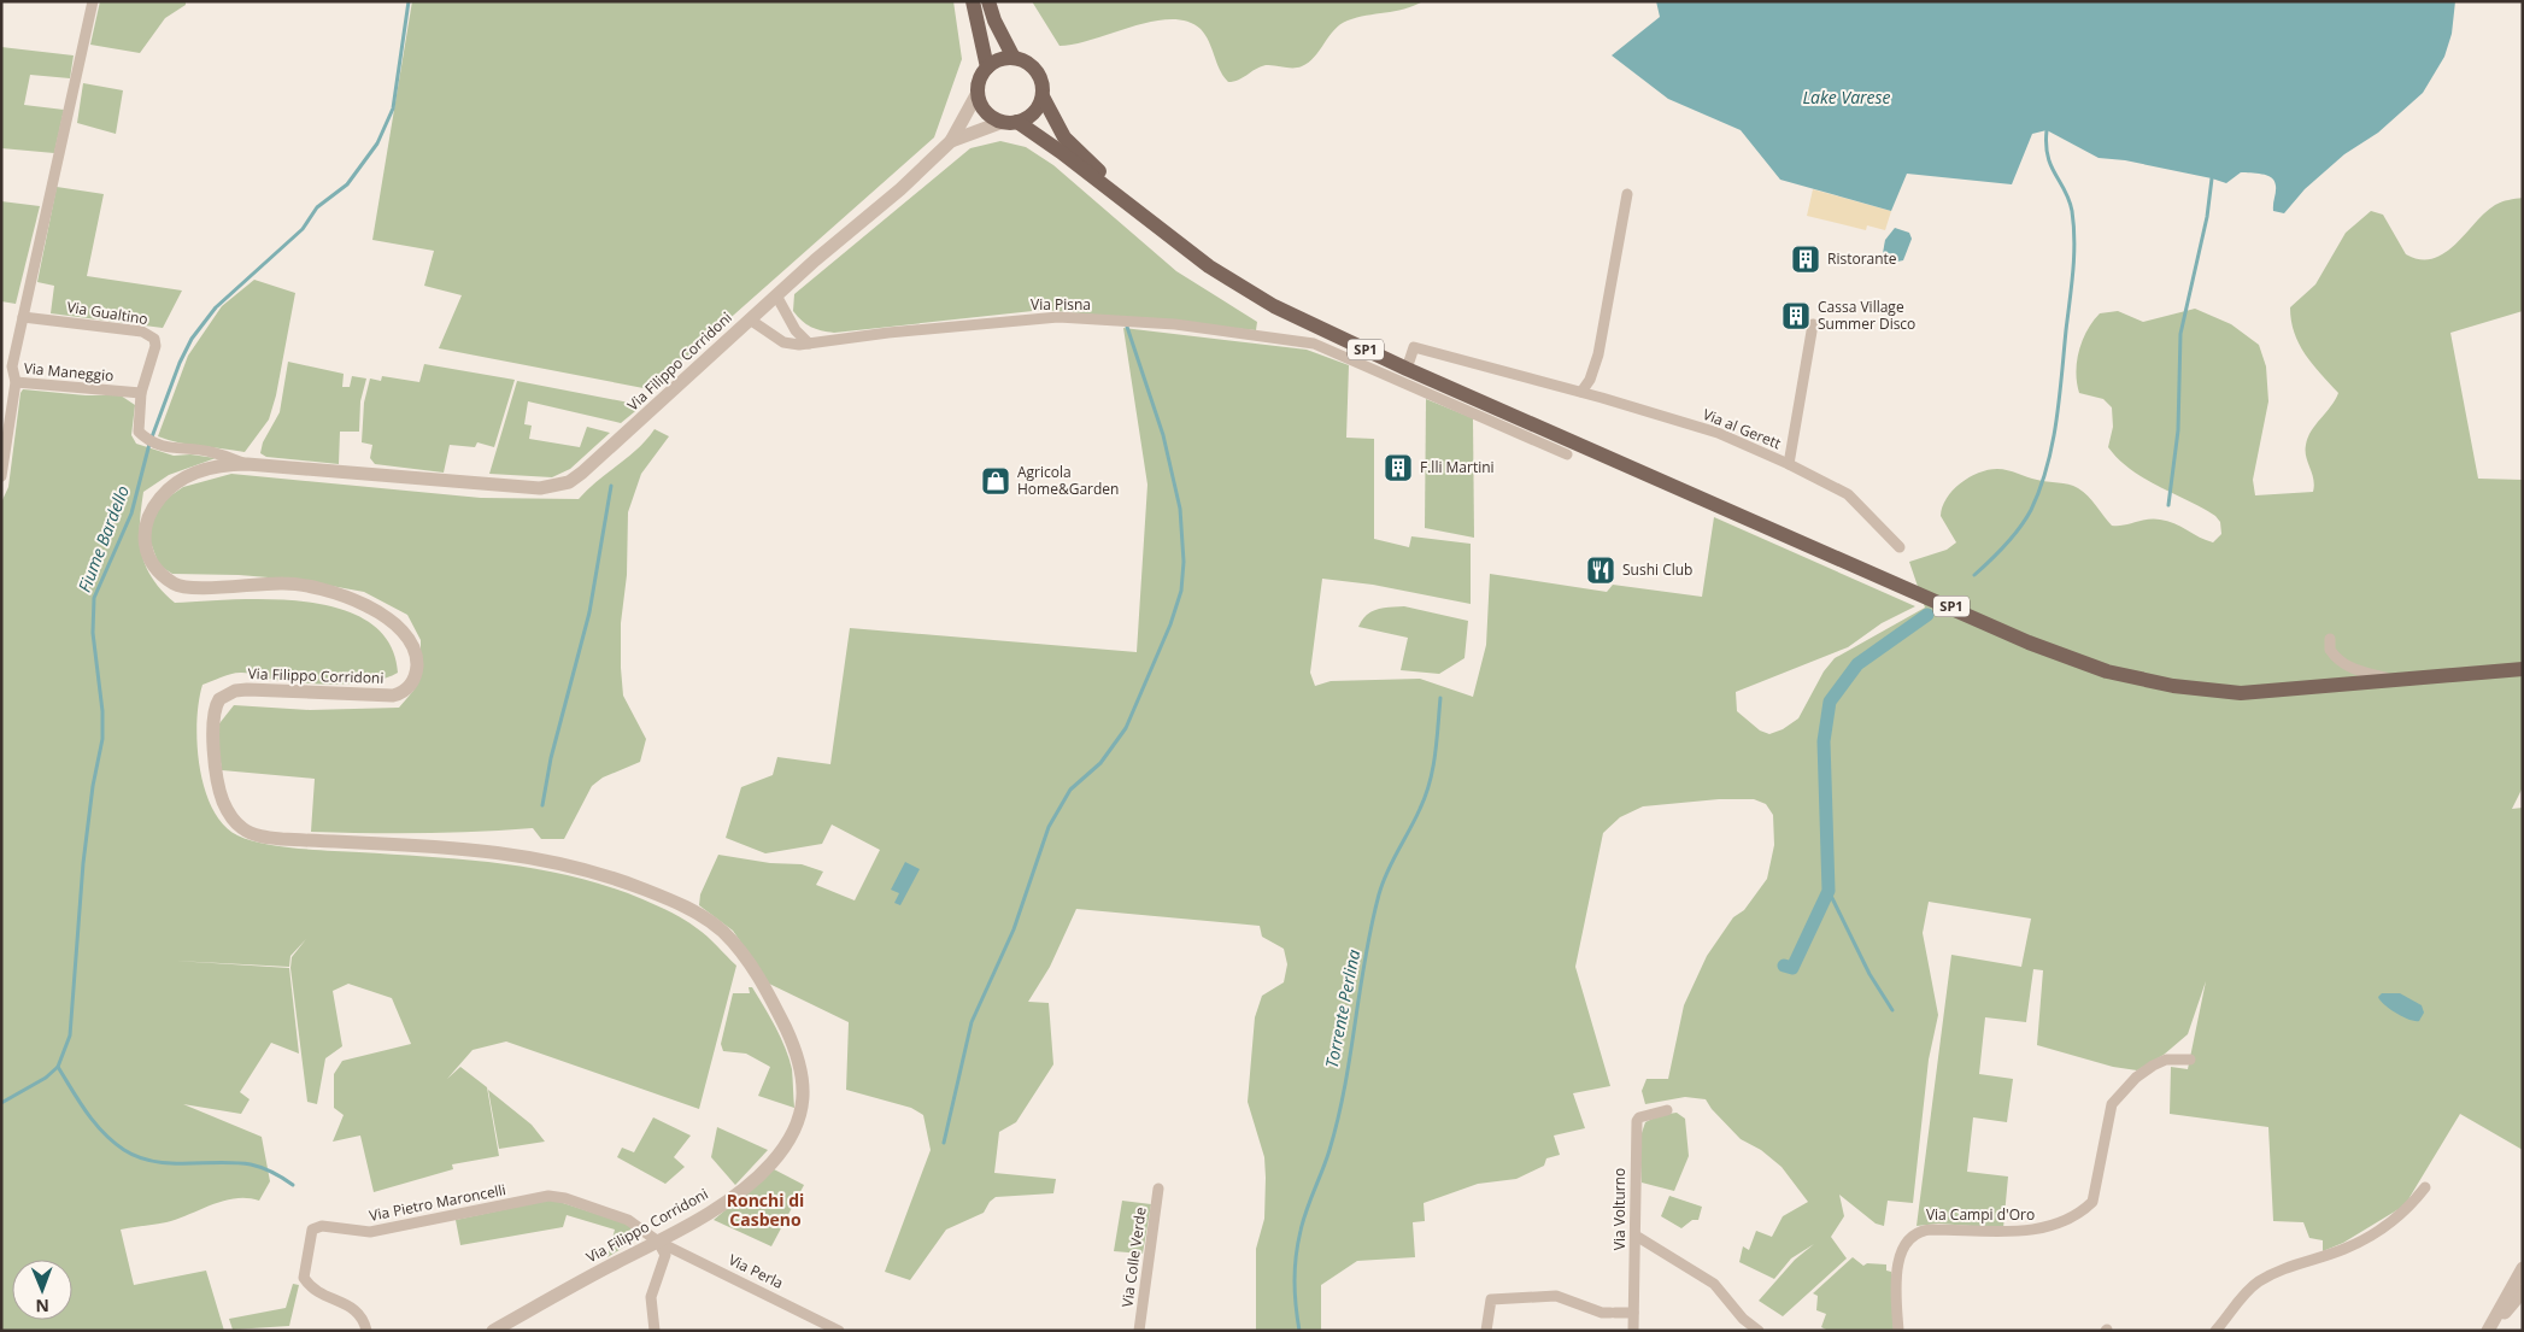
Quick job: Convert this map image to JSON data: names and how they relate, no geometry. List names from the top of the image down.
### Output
{
  "streets": {
    "main road": ["SP1"],
    "street": [
      "Via Pisna",
      "Via Gualtino",
      "Via Filippo Corridoni",
      "Via Maneggio",
      "Via al Gerett",
      "Via Pietro Maroncelli",
      "Via Volturno",
      "Via Campi d'Oro",
      "Via Colle Verde",
      "Via Perla"
    ]
  },
  "crossings": [
    ["Via Pisna", "Via Filippo Corridoni"],
    ["Via Gualtino", "Via Filippo Corridoni"],
    ["Via Gualtino", "Via Maneggio"],
    ["SP1", "Via Filippo Corridoni"],
    ["SP1", "Via al Gerett"],
    ["Via Filippo Corridoni", "Via Pietro Maroncelli"],
    ["Via Filippo Corridoni", "Via Perla"],
    ["Via Pietro Maroncelli", "Via Perla"]
  ],
  "districts": ["Ronchi di Casbeno"],
  "water": ["Lake Varese", "Fiume Bardello", "Torrente Perlina"],
  "places": {
    "building": ["Ristorante", "Cassa Village Summer Disco", "F.lli Martini"],
    "shop": ["Agricola Home&Garden"],
    "restaurant": ["Sushi Club"]
  },
  "north": "bottom"
}
